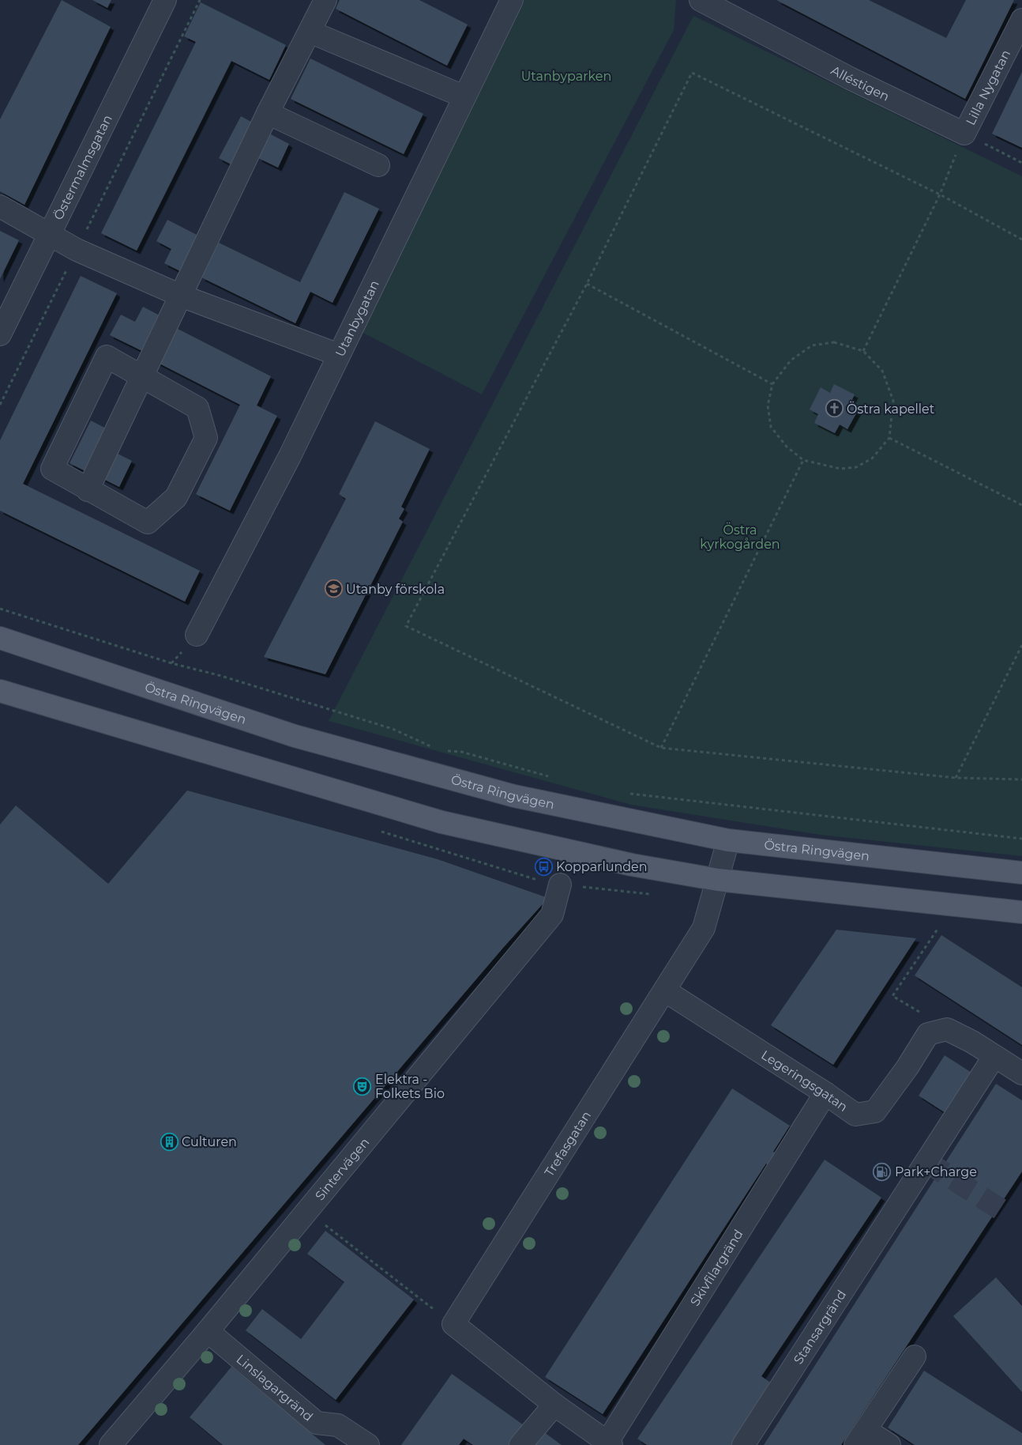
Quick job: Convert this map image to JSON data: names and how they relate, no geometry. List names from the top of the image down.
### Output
{
  "streets": {
    "main road": ["Östra Ringvägen"],
    "street": [
      "Alléstigen",
      "Lilla Nygatan",
      "Östermalmsgatan",
      "Utanbygatan",
      "Legeringsgatan",
      "Trefasgatan",
      "Sintervägen",
      "Skivfilargränd",
      "Stansargränd",
      "Linslagargränd"
    ]
  },
  "crossings": [
    ["Alléstigen", "Lilla Nygatan"],
    ["Östra Ringvägen", "Trefasgatan"],
    ["Legeringsgatan", "Trefasgatan"],
    ["Legeringsgatan", "Skivfilargränd"],
    ["Sintervägen", "Linslagargränd"]
  ],
  "parks": ["Utanbyparken", "Östra kyrkogården"],
  "places": {
    "church": ["Östra kapellet"],
    "school or university": ["Utanby förskola"],
    "bus stop": ["Kopparlunden"],
    "theatre": ["Elektra - Folkets Bio"],
    "building": ["Culturen"],
    "fuel station": ["Park+Charge"]
  }
}
